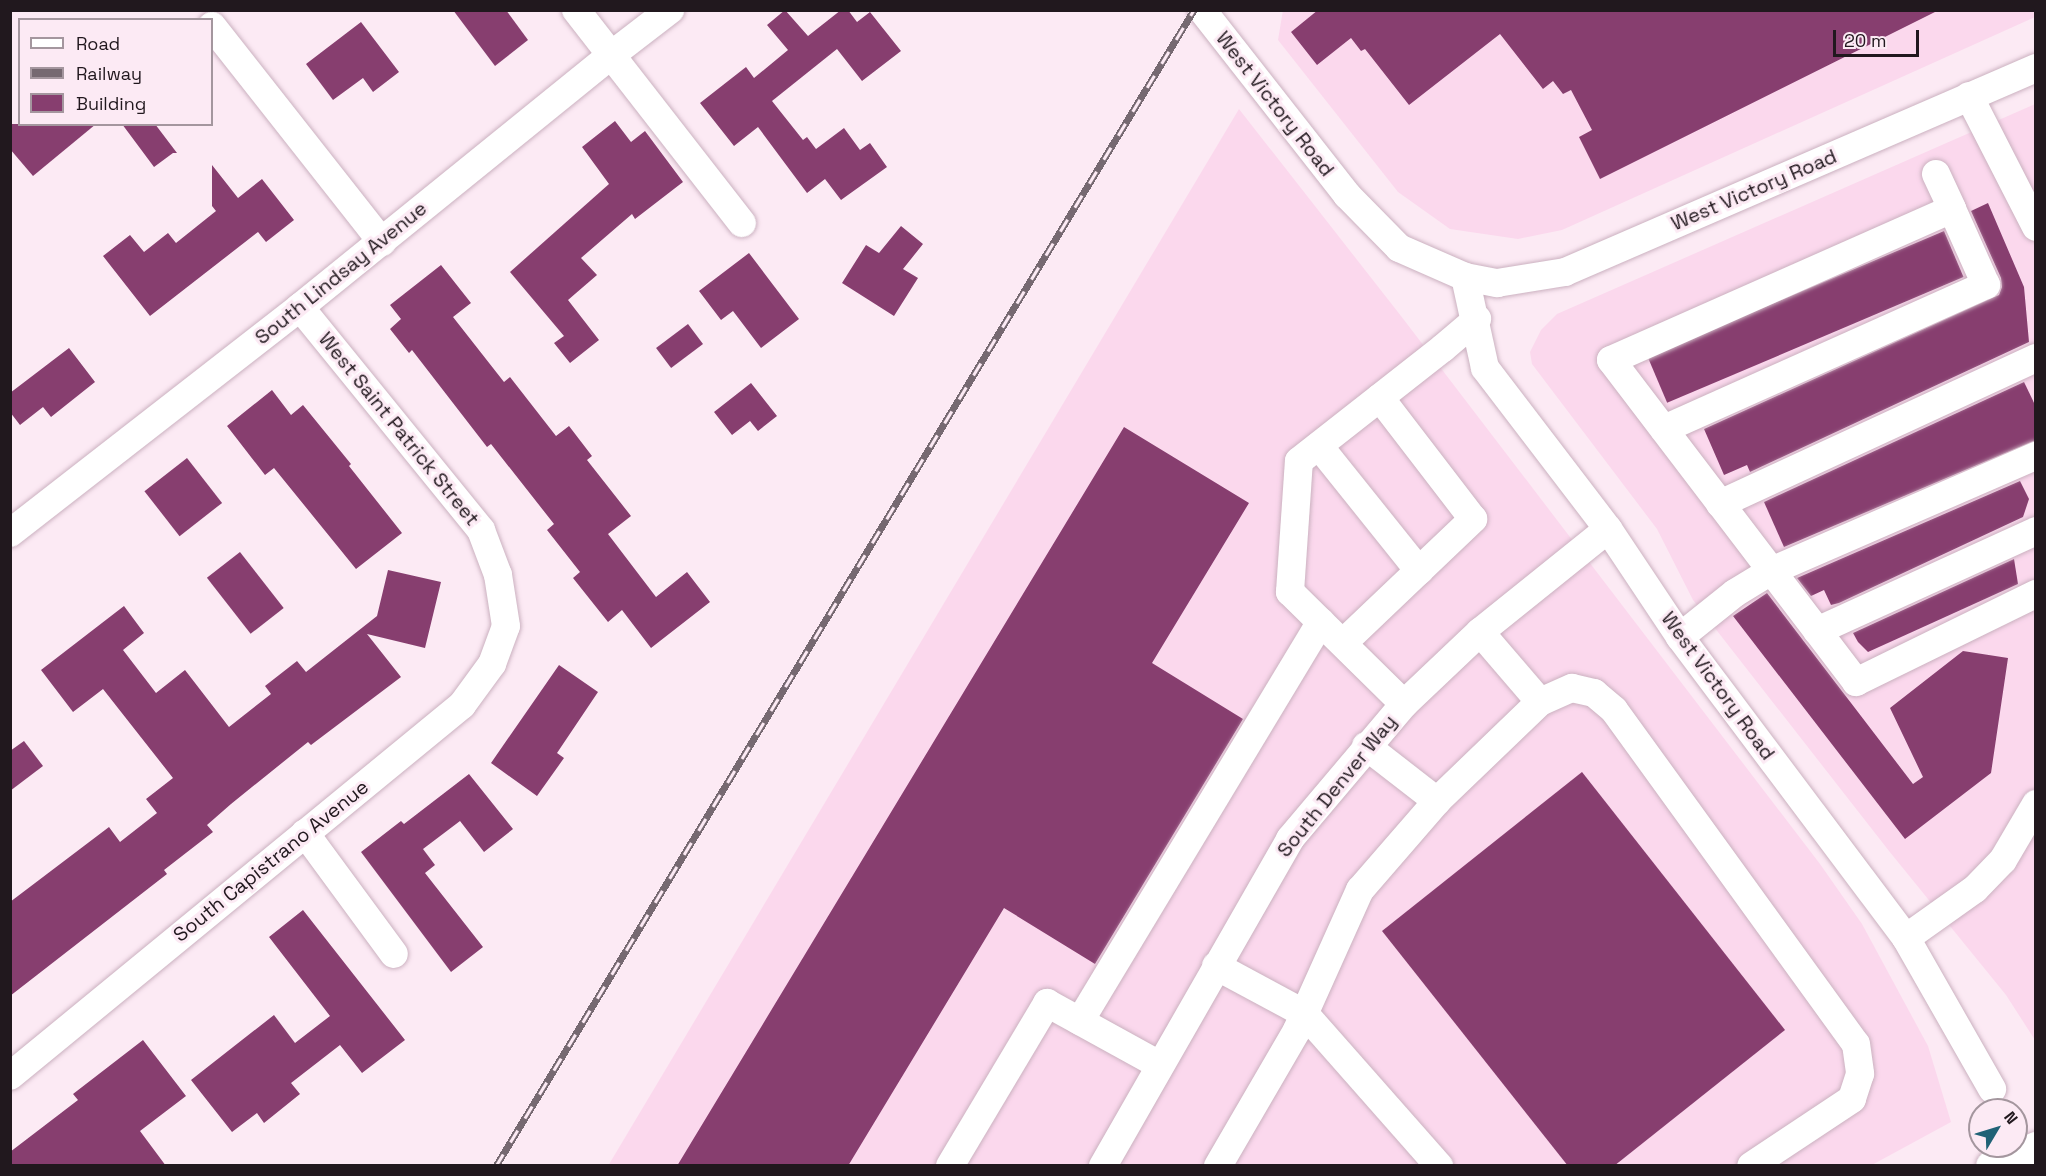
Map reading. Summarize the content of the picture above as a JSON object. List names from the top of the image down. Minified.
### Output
{"streets":{"street":["West Victory Road","South Lindsay Avenue","West Saint Patrick Street","South Denver Way","South Capistrano Avenue"]},"crossings":[["West Victory Road","South Denver Way"],["South Lindsay Avenue","West Saint Patrick Street"],["West Saint Patrick Street","South Capistrano Avenue"]],"legend":["Road","Railway","Building"],"scale_bar":"20 m","north":"top right"}
